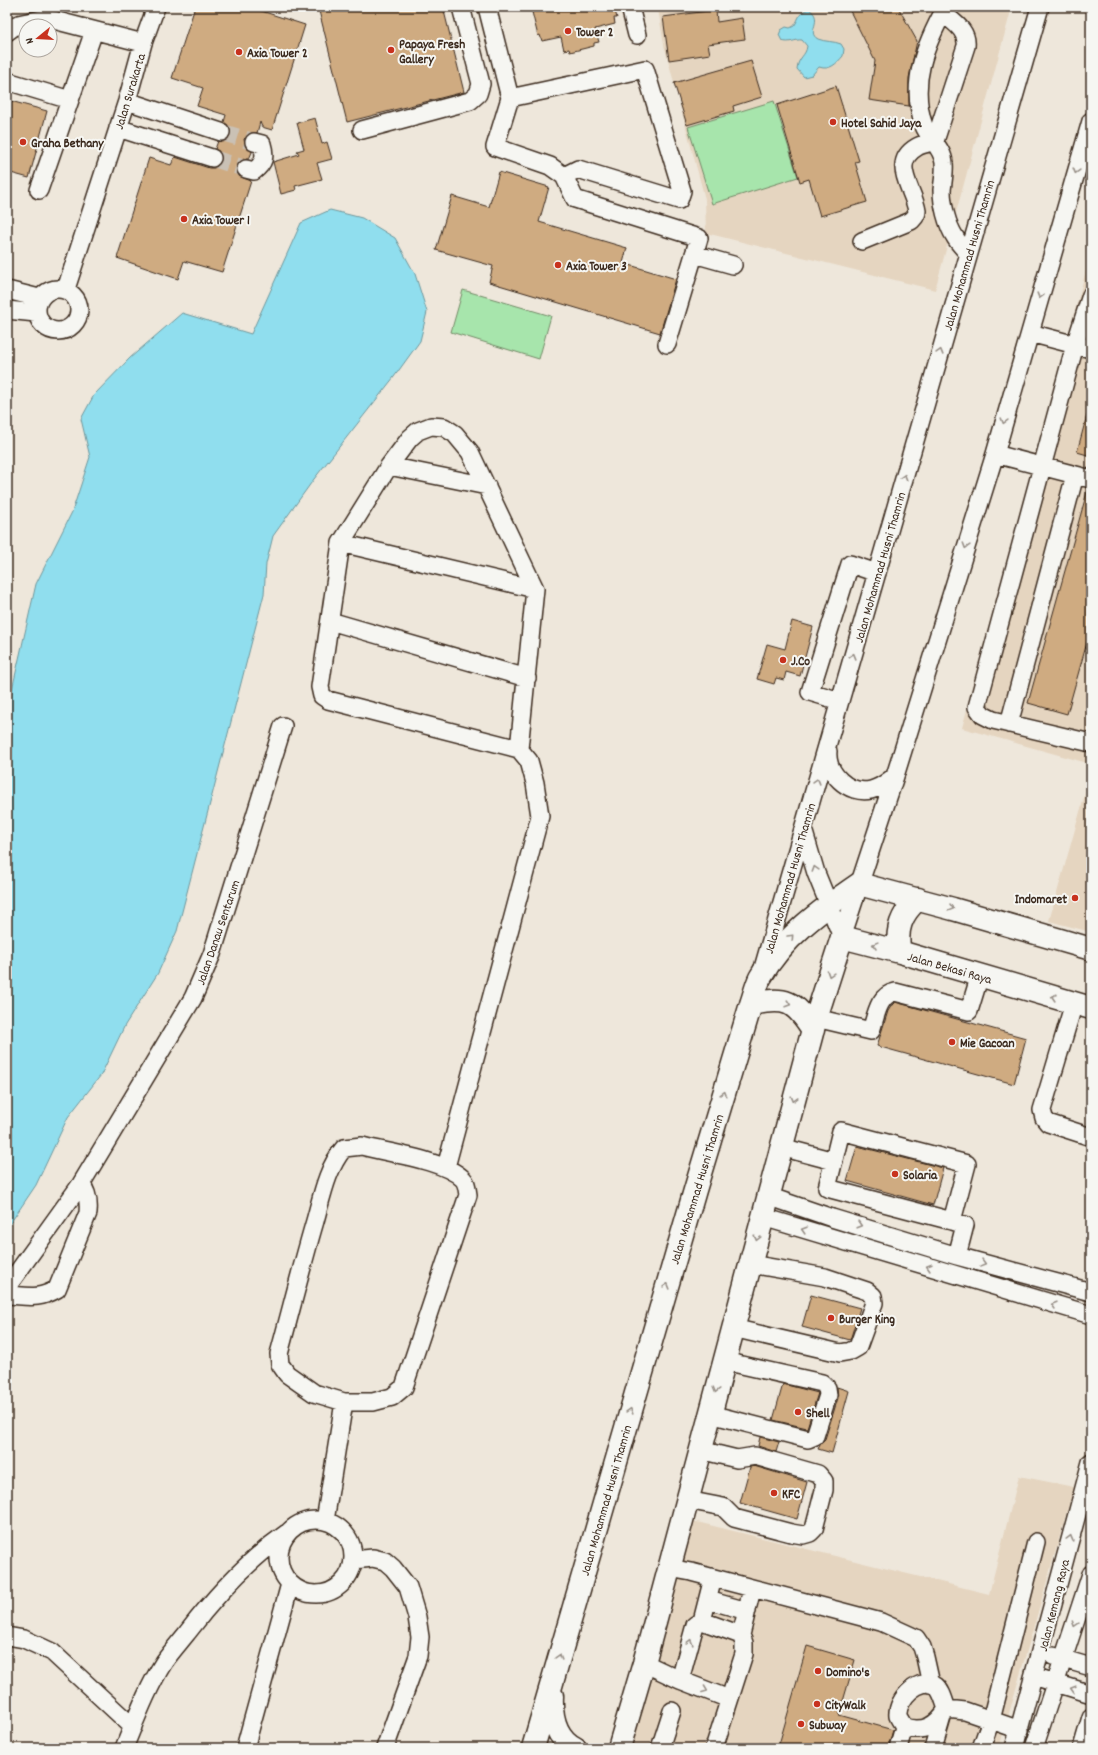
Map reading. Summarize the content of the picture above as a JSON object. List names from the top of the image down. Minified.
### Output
{"streets":{"main road":["Jalan Mohammad Husni Thamrin","Jalan Bekasi Raya"],"street":["Jalan Surakarta","Jalan Danau Sentarum","Jalan Kemang Raya"]},"places":["Tower 2","Papaya Fresh Gallery","Axia Tower 2","Hotel Sahid Jaya","Graha Bethany","Axia Tower 1","Axia Tower 3","J.Co","Indomaret","Mie Gacoan","Solaria","Burger King","Shell","KFC","Domino's","CityWalk","Subway"],"north":"left"}
